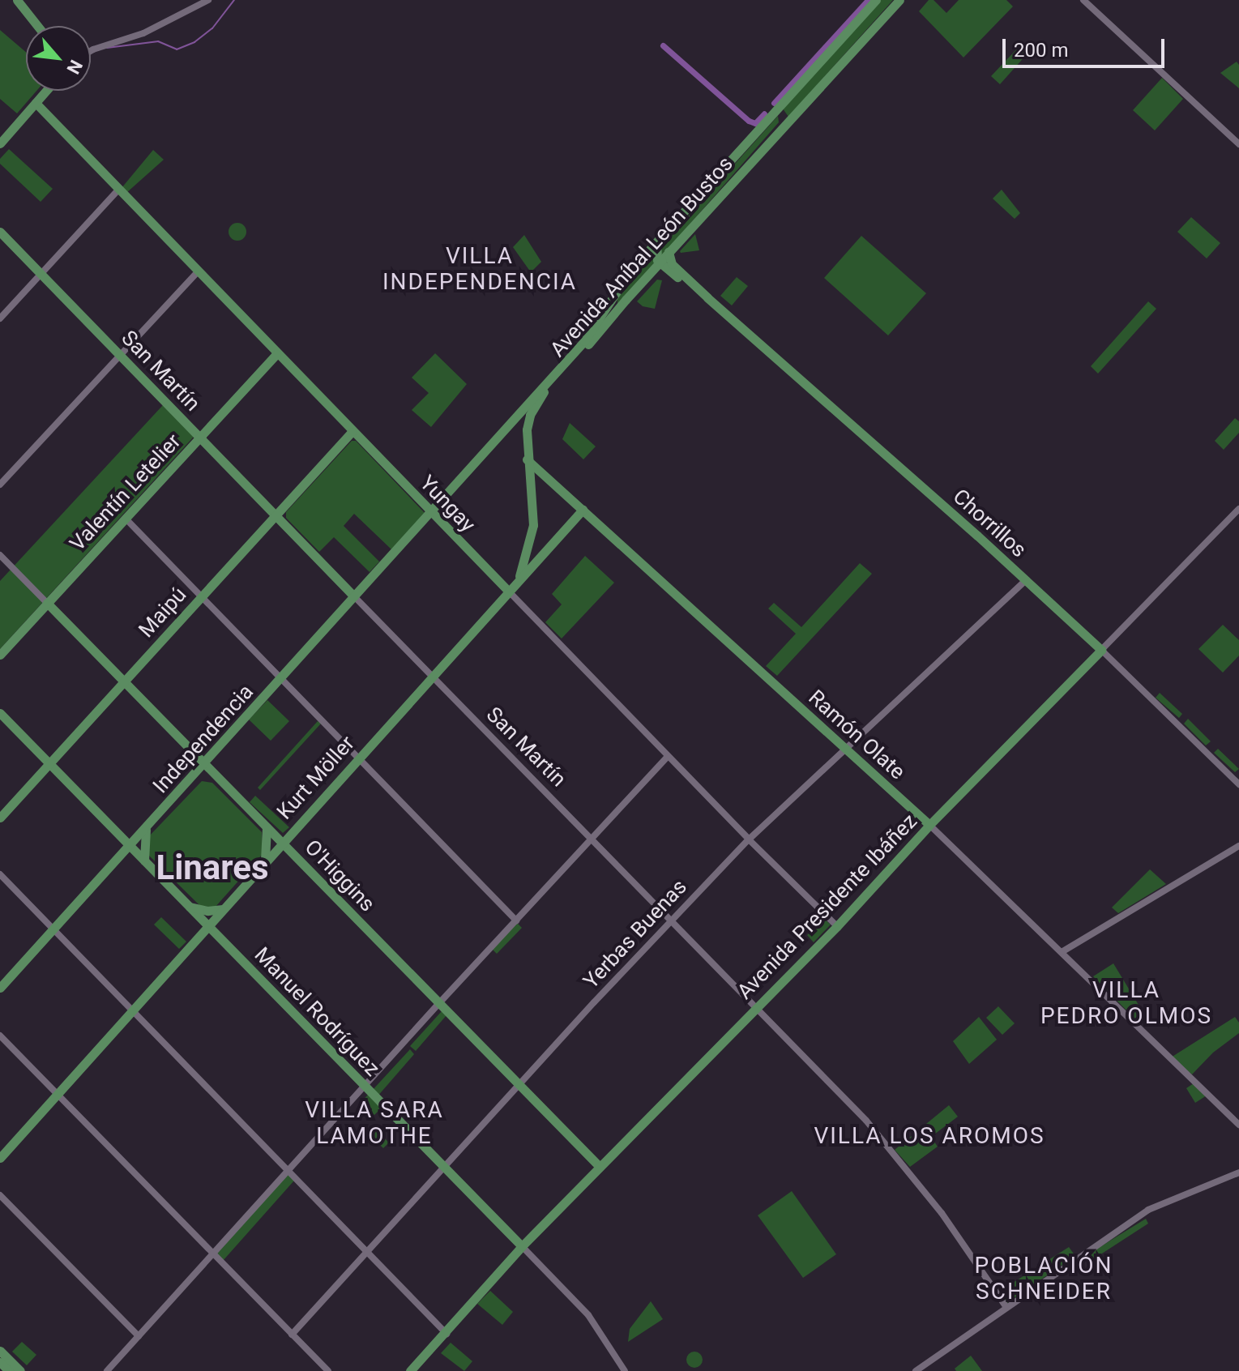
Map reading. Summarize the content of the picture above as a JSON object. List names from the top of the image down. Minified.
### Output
{"streets":{"main road":["Avenida Aníbal León Bustos","San Martín","Valentín Letelier","Yungay","Chorrillos","Maipú","Ramón Olate","Independencia","Kurt Möller","O'Higgins","Avenida Presidente Ibáñez","Manuel Rodríguez"],"street":["Yerbas Buenas"]},"crossings":[["Avenida Aníbal León Bustos","Yungay"],["Avenida Aníbal León Bustos","Chorrillos"],["Avenida Aníbal León Bustos","Ramón Olate"],["Avenida Aníbal León Bustos","Independencia"],["Avenida Aníbal León Bustos","Kurt Möller"],["San Martín","Valentín Letelier"],["San Martín","Maipú"],["San Martín","Independencia"],["San Martín","Kurt Möller"],["San Martín","Avenida Presidente Ibáñez"],["San Martín","Yerbas Buenas"],["Valentín Letelier","Yungay"],["Valentín Letelier","O'Higgins"],["Yungay","Maipú"],["Yungay","Independencia"],["Yungay","Kurt Möller"],["Yungay","Avenida Presidente Ibáñez"],["Yungay","Yerbas Buenas"],["Chorrillos","Avenida Presidente Ibáñez"],["Chorrillos","Yerbas Buenas"],["Maipú","O'Higgins"],["Maipú","Manuel Rodríguez"],["Ramón Olate","Kurt Möller"],["Ramón Olate","Avenida Presidente Ibáñez"],["Ramón Olate","Yerbas Buenas"],["Independencia","Kurt Möller"],["Independencia","O'Higgins"],["Independencia","Manuel Rodríguez"],["Kurt Möller","O'Higgins"],["Kurt Möller","Manuel Rodríguez"],["O'Higgins","Avenida Presidente Ibáñez"],["O'Higgins","Yerbas Buenas"],["O'Higgins","Manuel Rodríguez"],["Avenida Presidente Ibáñez","Manuel Rodríguez"],["Yerbas Buenas","Manuel Rodríguez"]],"districts":["VILLA INDEPENDENCIA","Linares","VILLA PEDRO OLMOS","VILLA SARA LAMOTHE","VILLA LOS AROMOS","POBLACIÓN SCHNEIDER"],"scale_bar":"200 m","north":"bottom right"}
